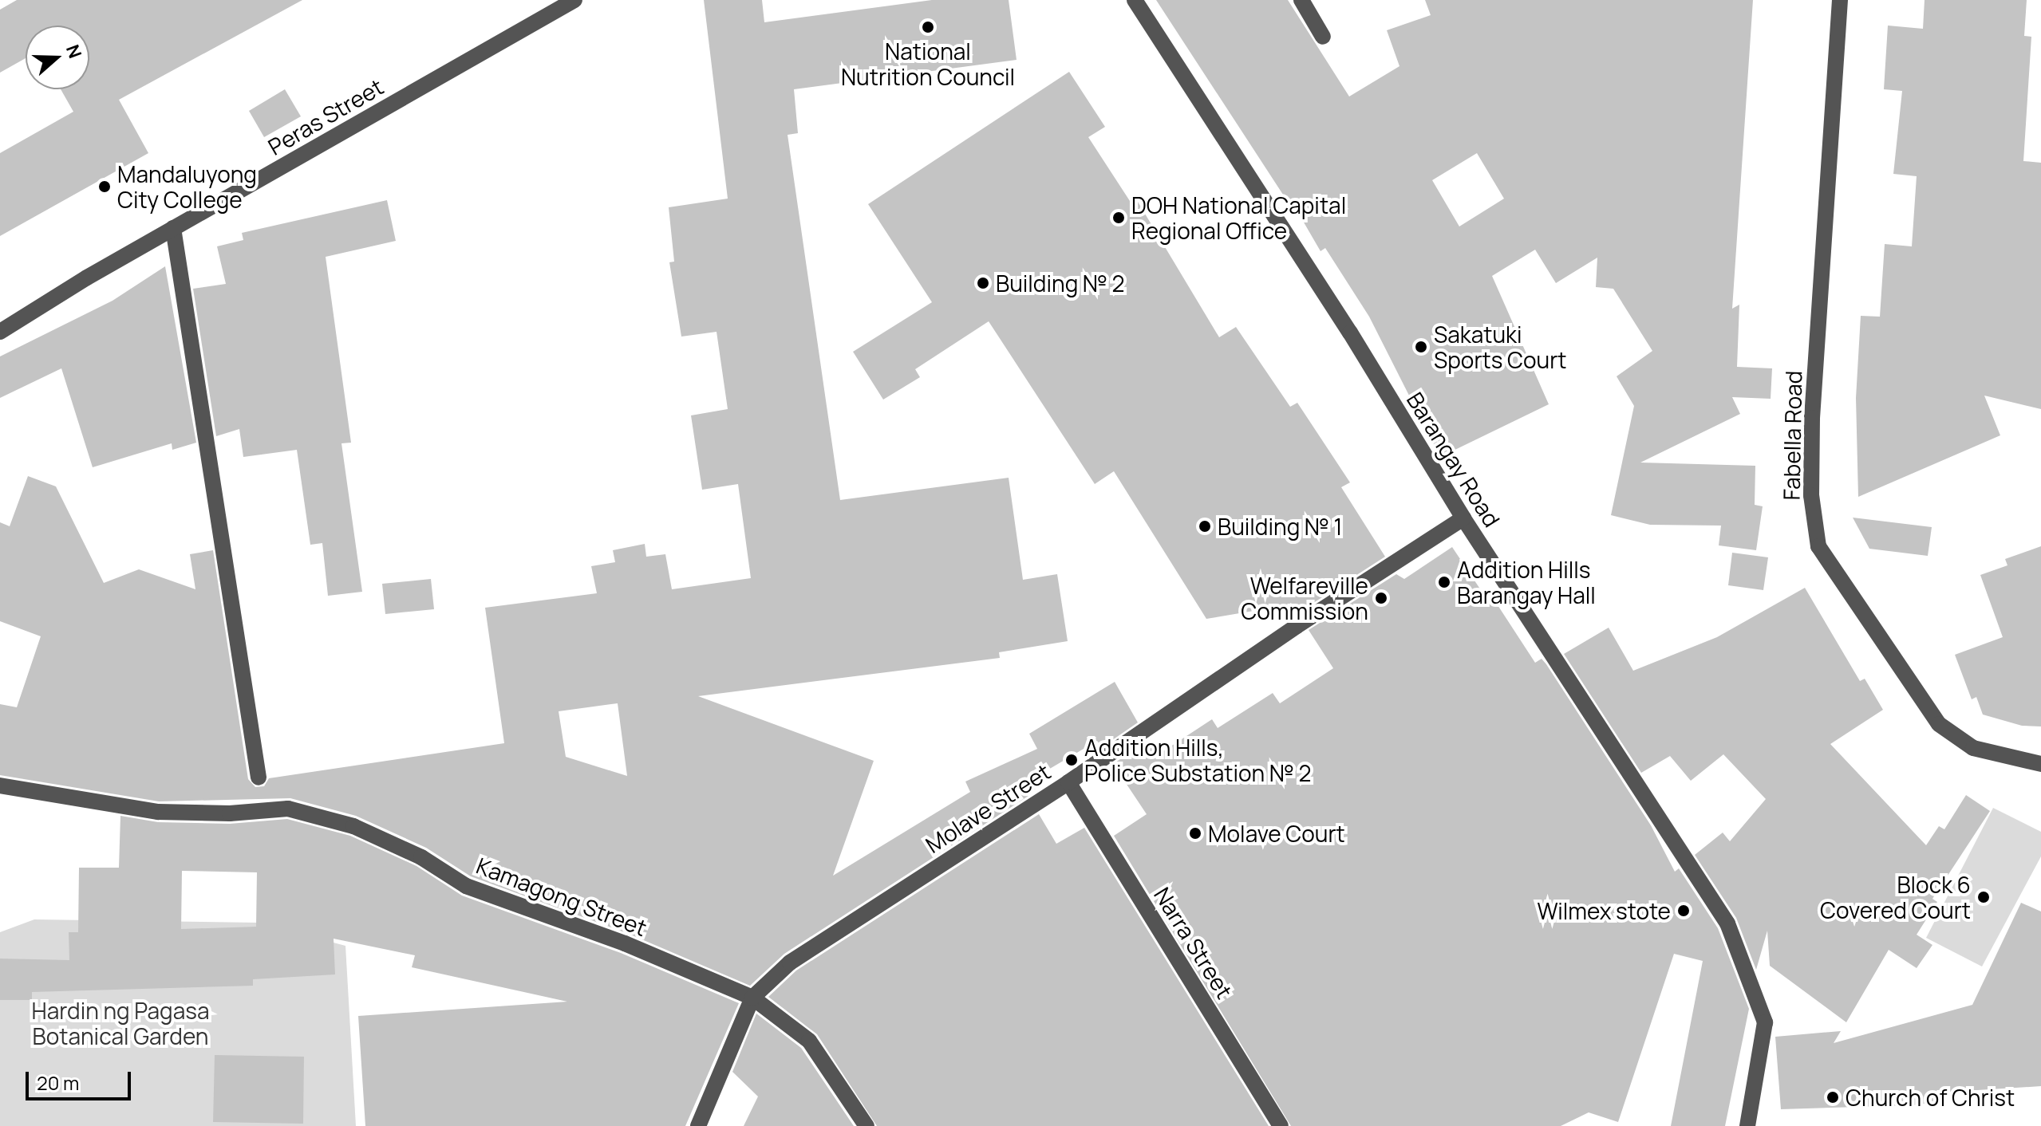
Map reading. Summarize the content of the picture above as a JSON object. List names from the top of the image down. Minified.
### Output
{"streets":{"street":["Peras Street","Fabella Road","Barangay Road","Molave Street","Kamagong Street","Narra Street"]},"crossings":[["Barangay Road","Molave Street"],["Molave Street","Kamagong Street"],["Molave Street","Narra Street"]],"parks":["Hardin ng Pagasa Botanical Garden"],"places":["National Nutrition Council","Mandaluyong City College","DOH National Capital Regional Office","Building № 2","Sakatuki Sports Court","Building № 1","Addition Hills Barangay Hall","Welfareville Commission","Addition Hills, Police Substation № 2","Molave Court","Block 6 Covered Court","Wilmex stote","Church of Christ"],"scale_bar":"20 m","north":"right"}
